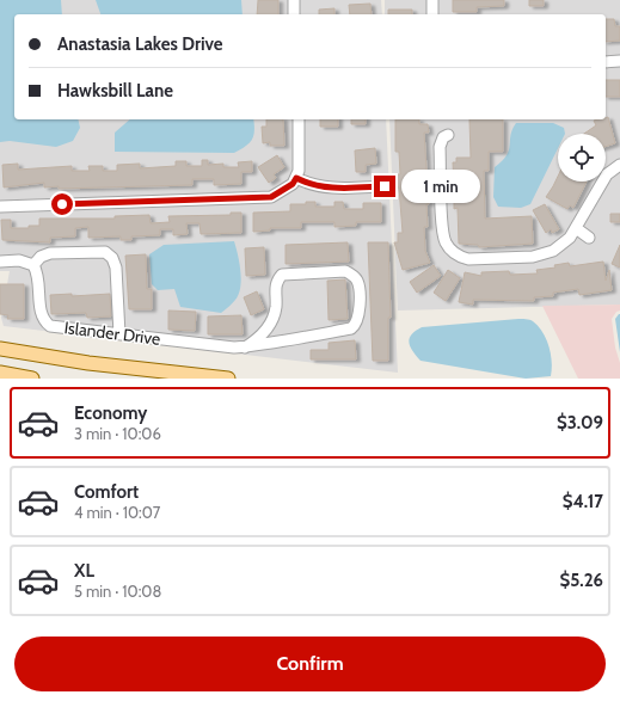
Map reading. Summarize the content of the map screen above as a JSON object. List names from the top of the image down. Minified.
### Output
{"streets":{"street":["Islander Drive"]},"page":{"banner":["Anastasia Lakes Drive","Hawksbill Lane"],"bubble":"1 min","list":[{"name":"Economy","note":"3 min · 10:06","value":"$3.09"},{"name":"Comfort","note":"4 min · 10:07","value":"$4.17"},{"name":"XL","note":"5 min · 10:08","value":"$5.26"}],"buttons":"Confirm"}}
